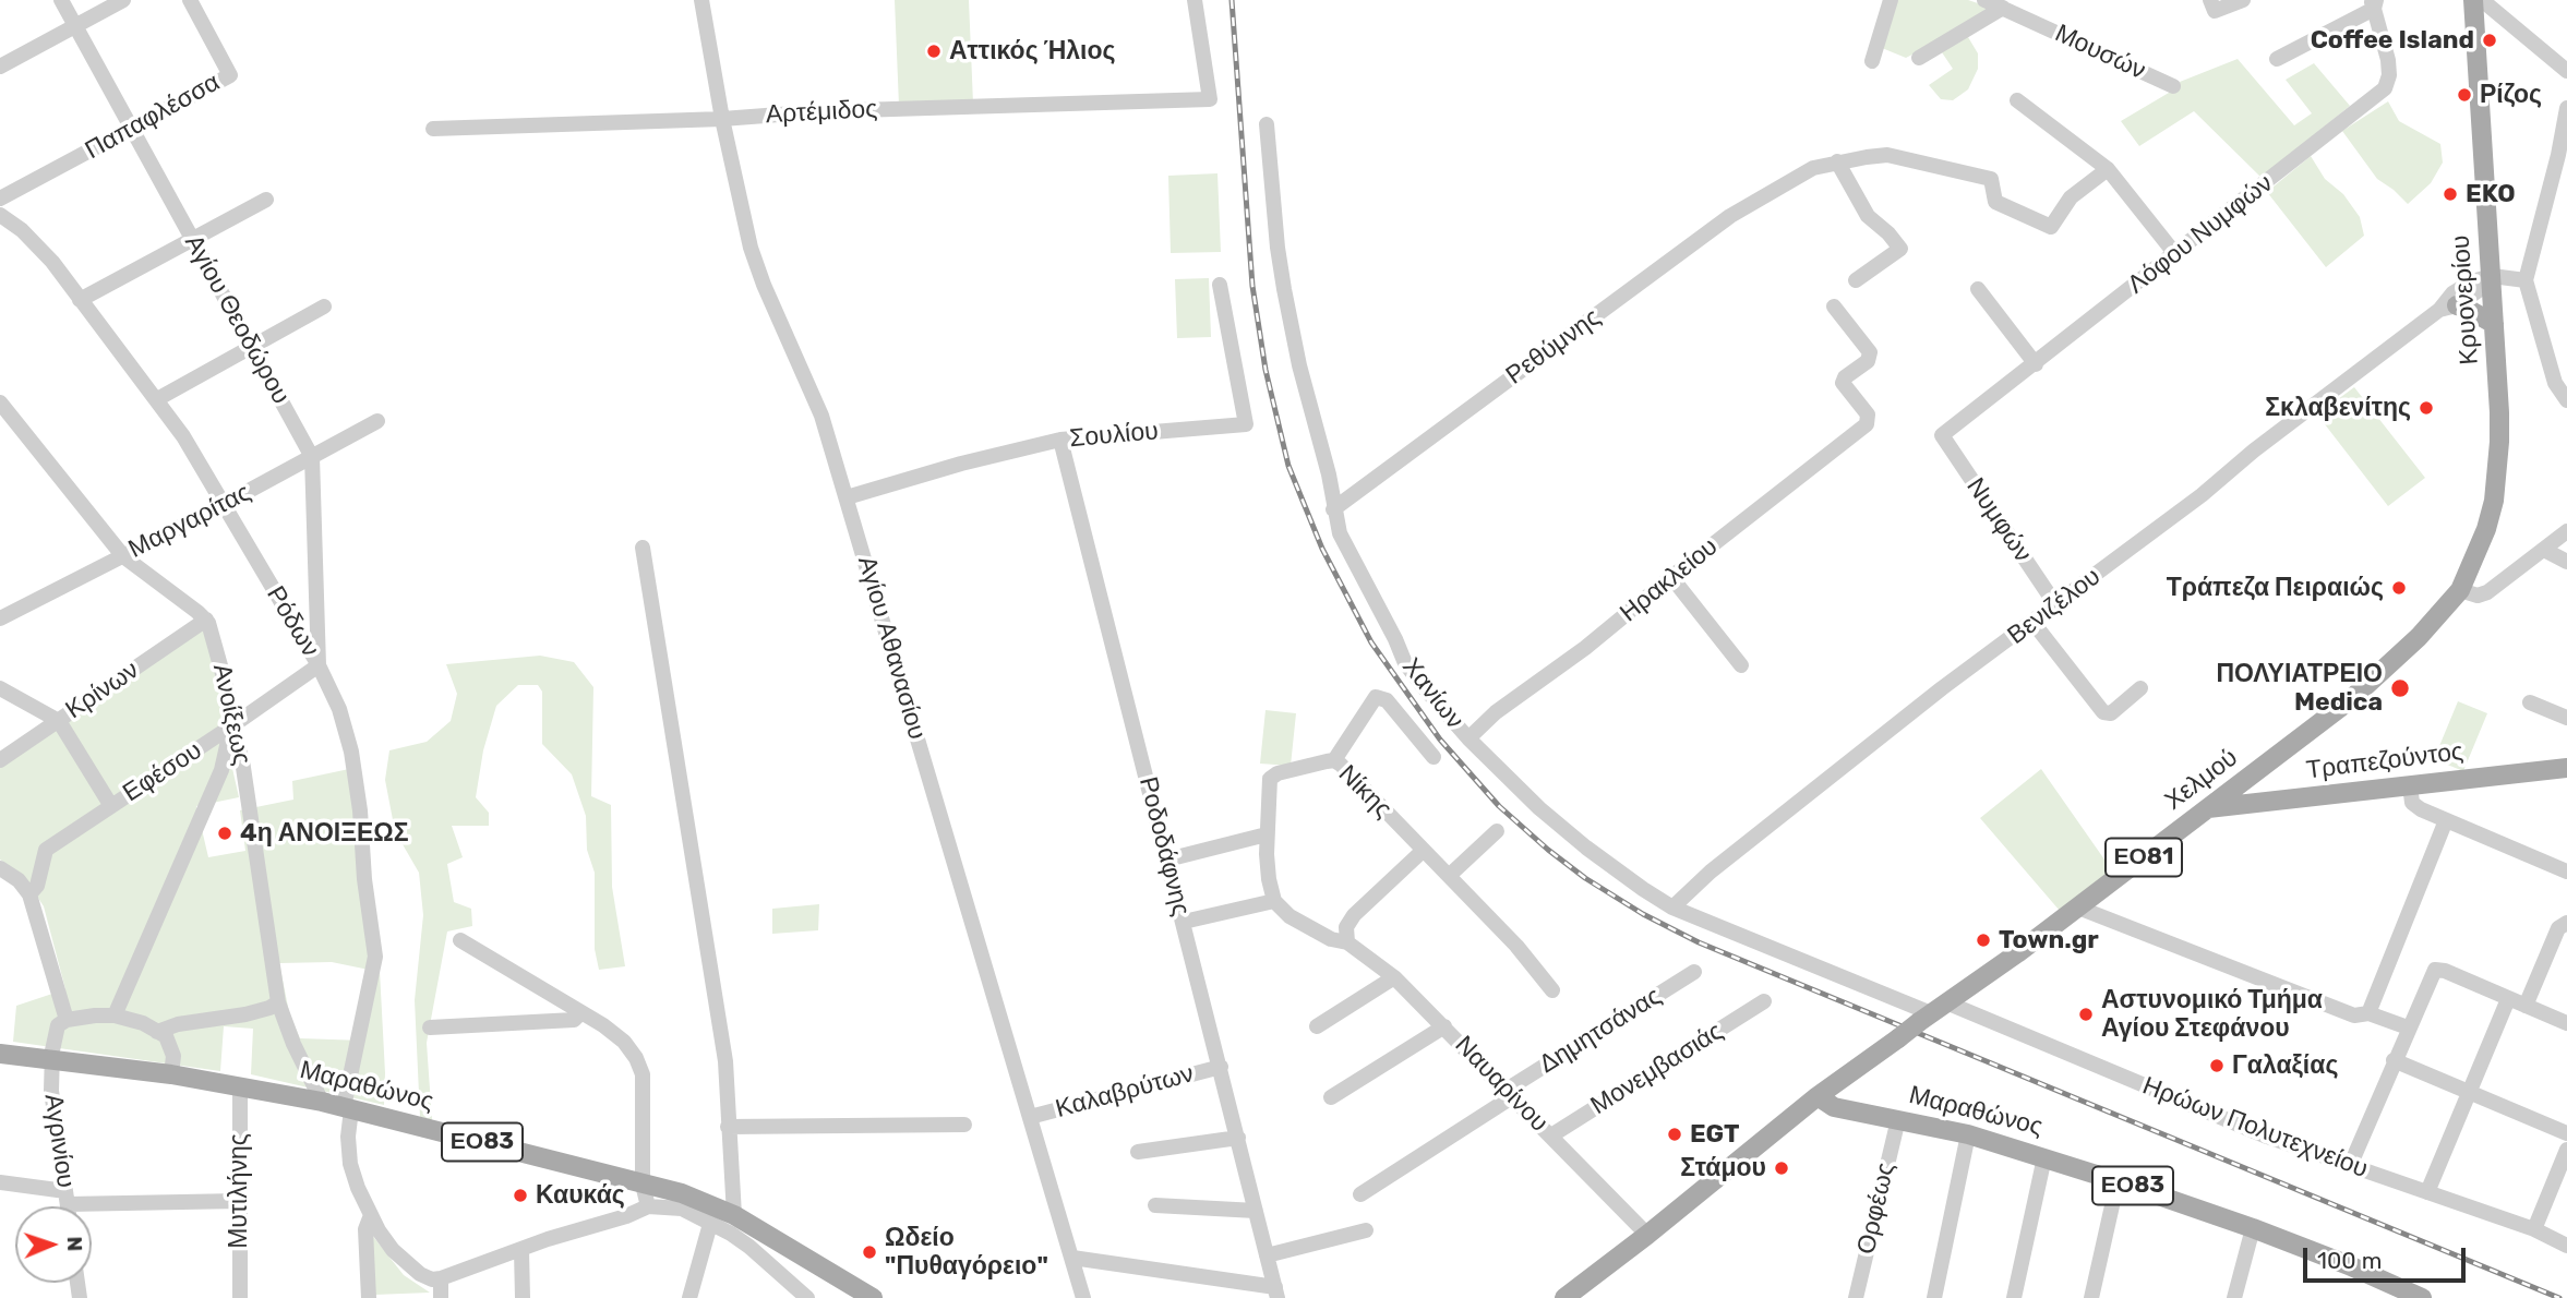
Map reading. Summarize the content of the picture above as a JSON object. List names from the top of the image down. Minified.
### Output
{"streets":{"main road":["Κρυονερίου","Τραπεζούντος","Χελμού","ΕΟ81","Μαραθώνος","ΕΟ83"],"street":["Μουσών","Αρτέμιδος","Παπαφλέσσα","Λόφου Νυμφών","Αγίου Θεοδώρου","Ρεθύμνης","Σουλίου","Νυμφών","Μαργαρίτας","Ηρακλείου","Βενιζέλου","Ρόδων","Αγίου Αθανασίου","Κρίνων","Χανίων","Ανοίξεως","Εφέσου","Νίκης","Ροδοδάφνης","Δημητσάνας","Μονεμβασιάς","Ναυαρίνου","Καλαβρύτων","Ηρώων Πολυτεχνείου","Αγρινίου","Μυτιλήνης","Ορφέως"]},"crossings":[["Αρτέμιδος","Αγίου Αθανασίου"],["Παπαφλέσσα","Αγίου Θεοδώρου"],["Λόφου Νυμφών","Νυμφών"],["Κρυονερίου","Βενιζέλου"],["Κρυονερίου","Χελμού"],["Αγίου Θεοδώρου","Μαργαρίτας"],["Αγίου Θεοδώρου","Ρόδων"],["Αγίου Θεοδώρου","Εφέσου"],["Ρεθύμνης","Χανίων"],["Σουλίου","Αγίου Αθανασίου"],["Σουλίου","Ροδοδάφνης"],["Νυμφών","Βενιζέλου"],["Μαργαρίτας","Ρόδων"],["Ηρακλείου","Χανίων"],["Βενιζέλου","Χανίων"],["Ρόδων","Εφέσου"],["Ρόδων","Μαραθώνος"],["Αγίου Αθανασίου","Καλαβρύτων"],["Κρίνων","Ανοίξεως"],["Χανίων","Χελμού"],["Χανίων","Ηρώων Πολυτεχνείου"],["Ανοίξεως","Εφέσου"],["Ανοίξεως","Μαραθώνος"],["Τραπεζούντος","Χελμού"],["Χελμού","Μαραθώνος"],["Χελμού","Ηρώων Πολυτεχνείου"],["Ροδοδάφνης","Καλαβρύτων"],["Δημητσάνας","Ναυαρίνου"],["Μονεμβασιάς","Ναυαρίνου"],["Μαραθώνος","Αγρινίου"],["Μαραθώνος","Μυτιλήνης"],["Μαραθώνος","Ορφέως"]],"places":["Coffee Island","Αττικός Ήλιος","Ρίζος","EKO","Σκλαβενίτης","Τράπεζα Πειραιώς","ΠΟΛΥΙΑΤΡΕΙΟ Medica","4η ΑΝΟΙΞΕΩΣ","Town.gr","Αστυνομικό Τμήμα Αγίου Στεφάνου","Γαλαξίας","EGT","Στάμου","Καυκάς","Ωδείο \"Πυθαγόρειο\""],"scale_bar":"100 m","north":"right"}
